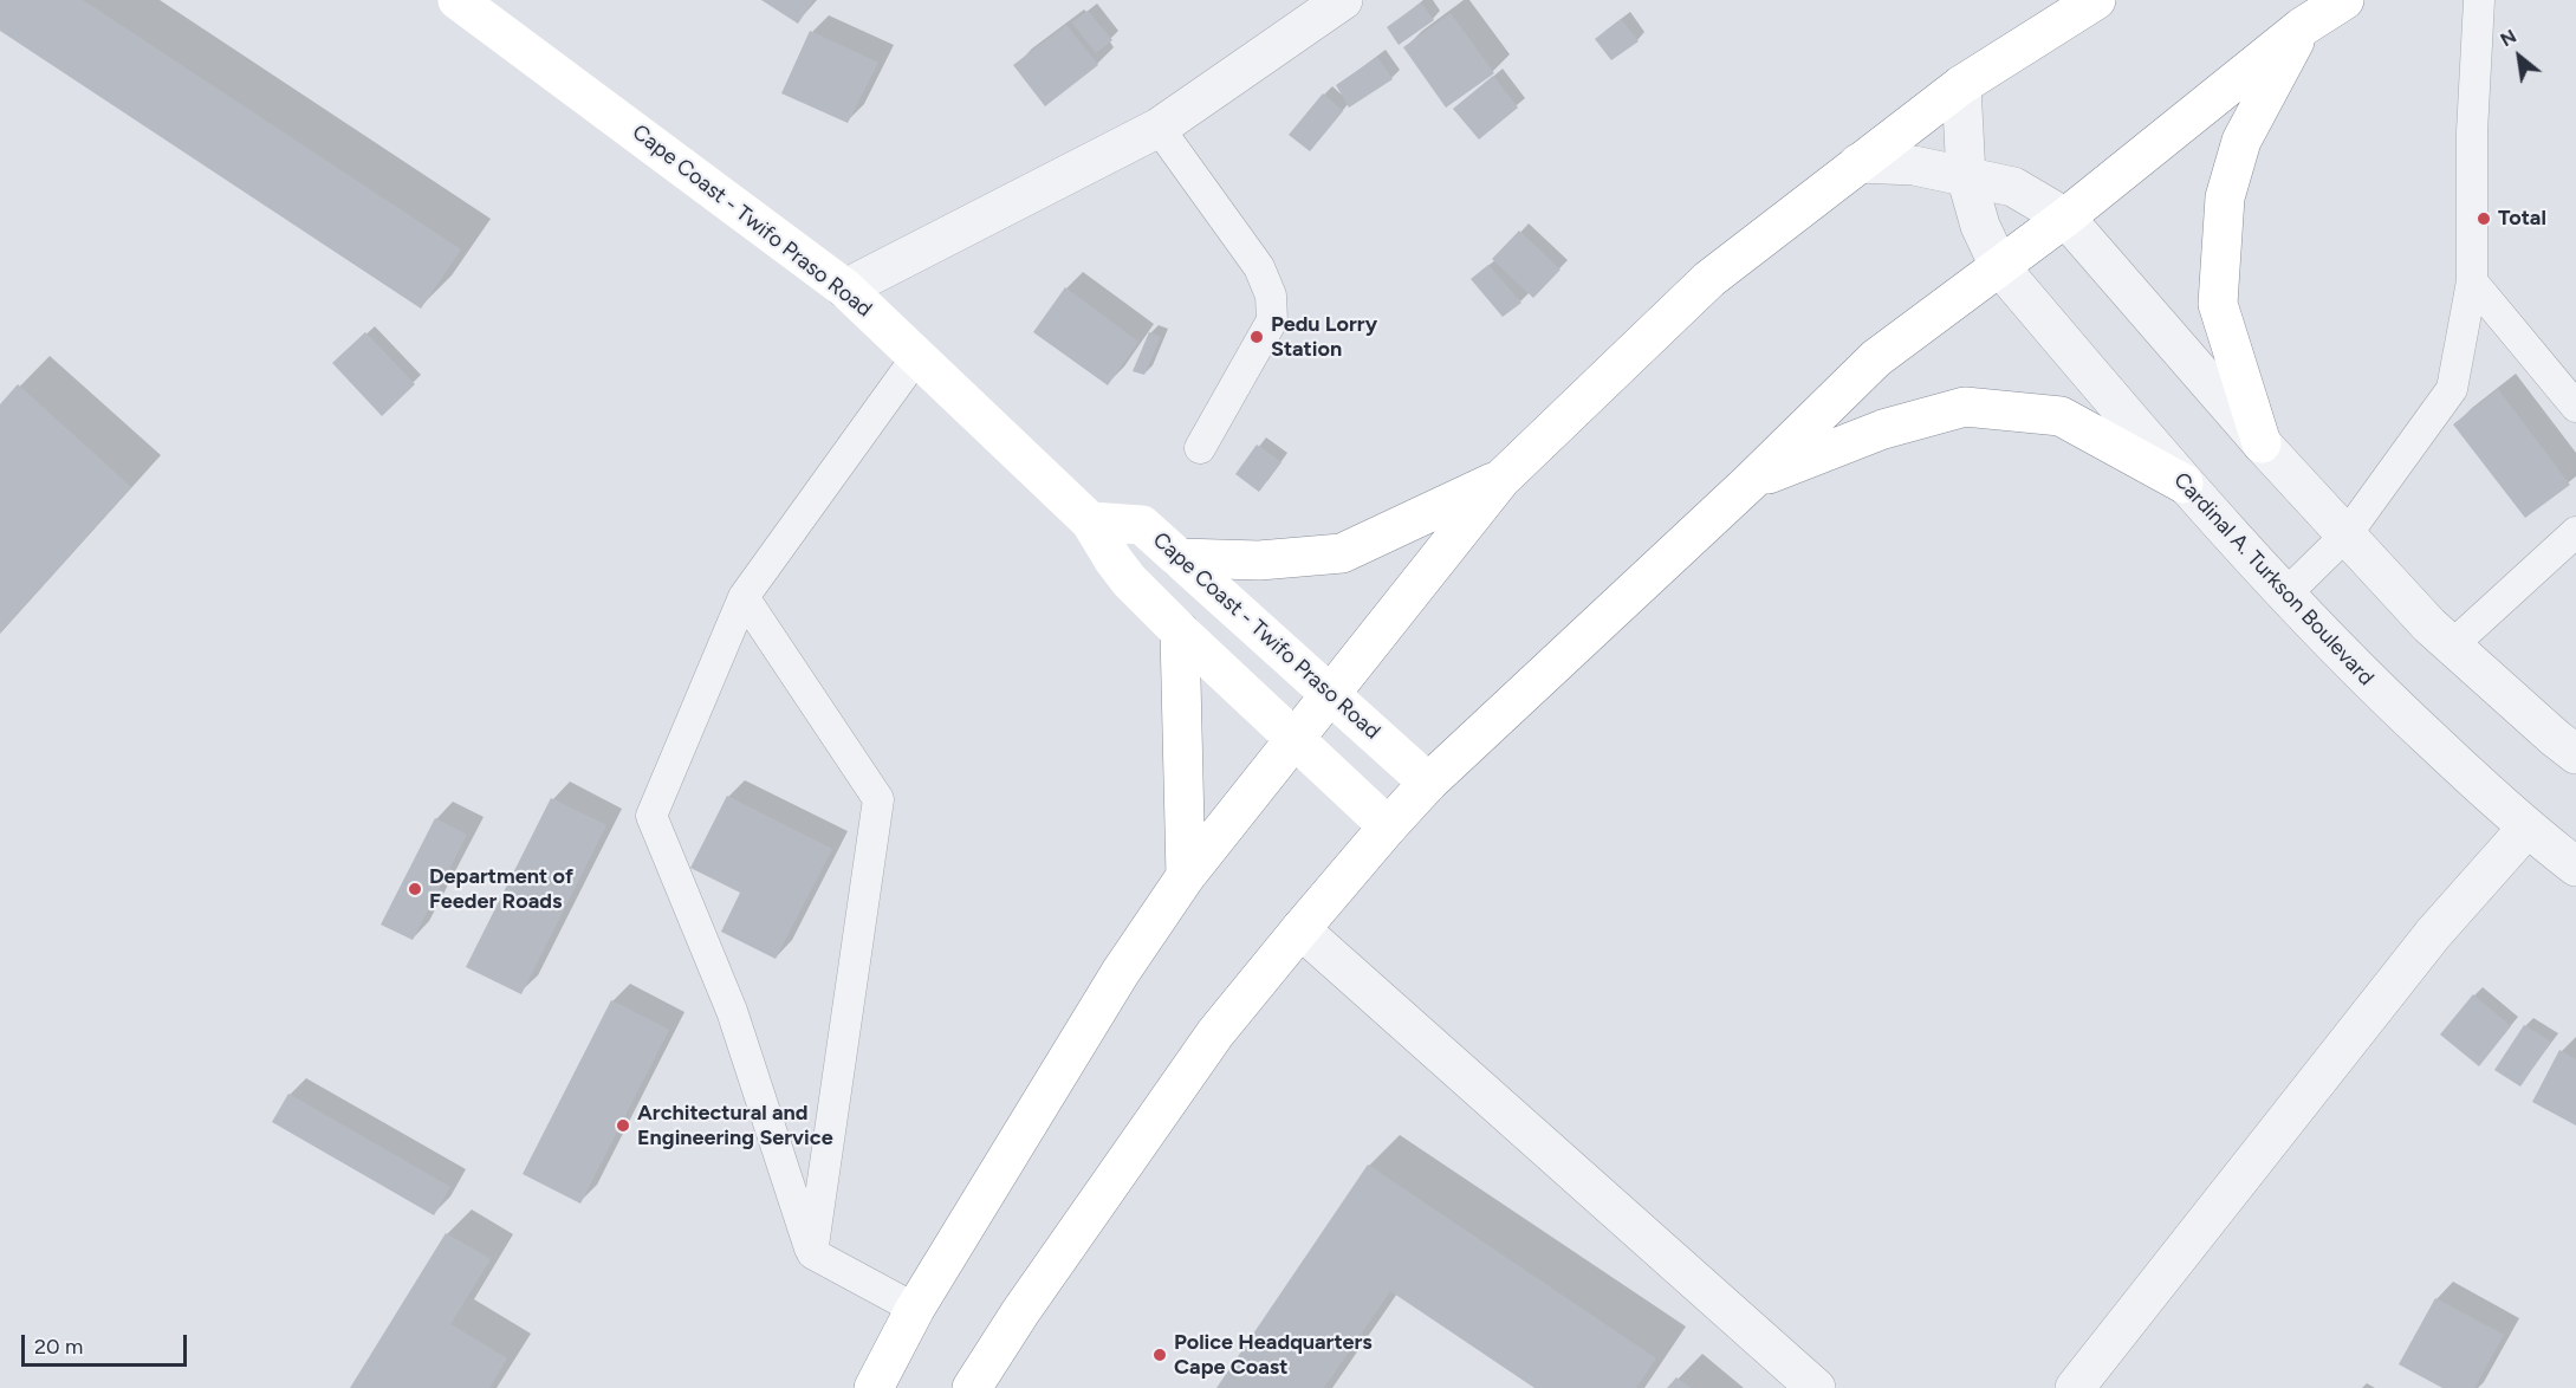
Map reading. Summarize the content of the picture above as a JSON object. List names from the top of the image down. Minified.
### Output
{"streets":{"main road":["Cape Coast - Twifo Praso Road"],"street":["Cardinal A. Turkson Boulevard"]},"places":["Total","Pedu Lorry Station","Department of Feeder Roads","Architectural and Engineering Service","Police Headquarters Cape Coast"],"scale_bar":"20 m","north":"top left"}
